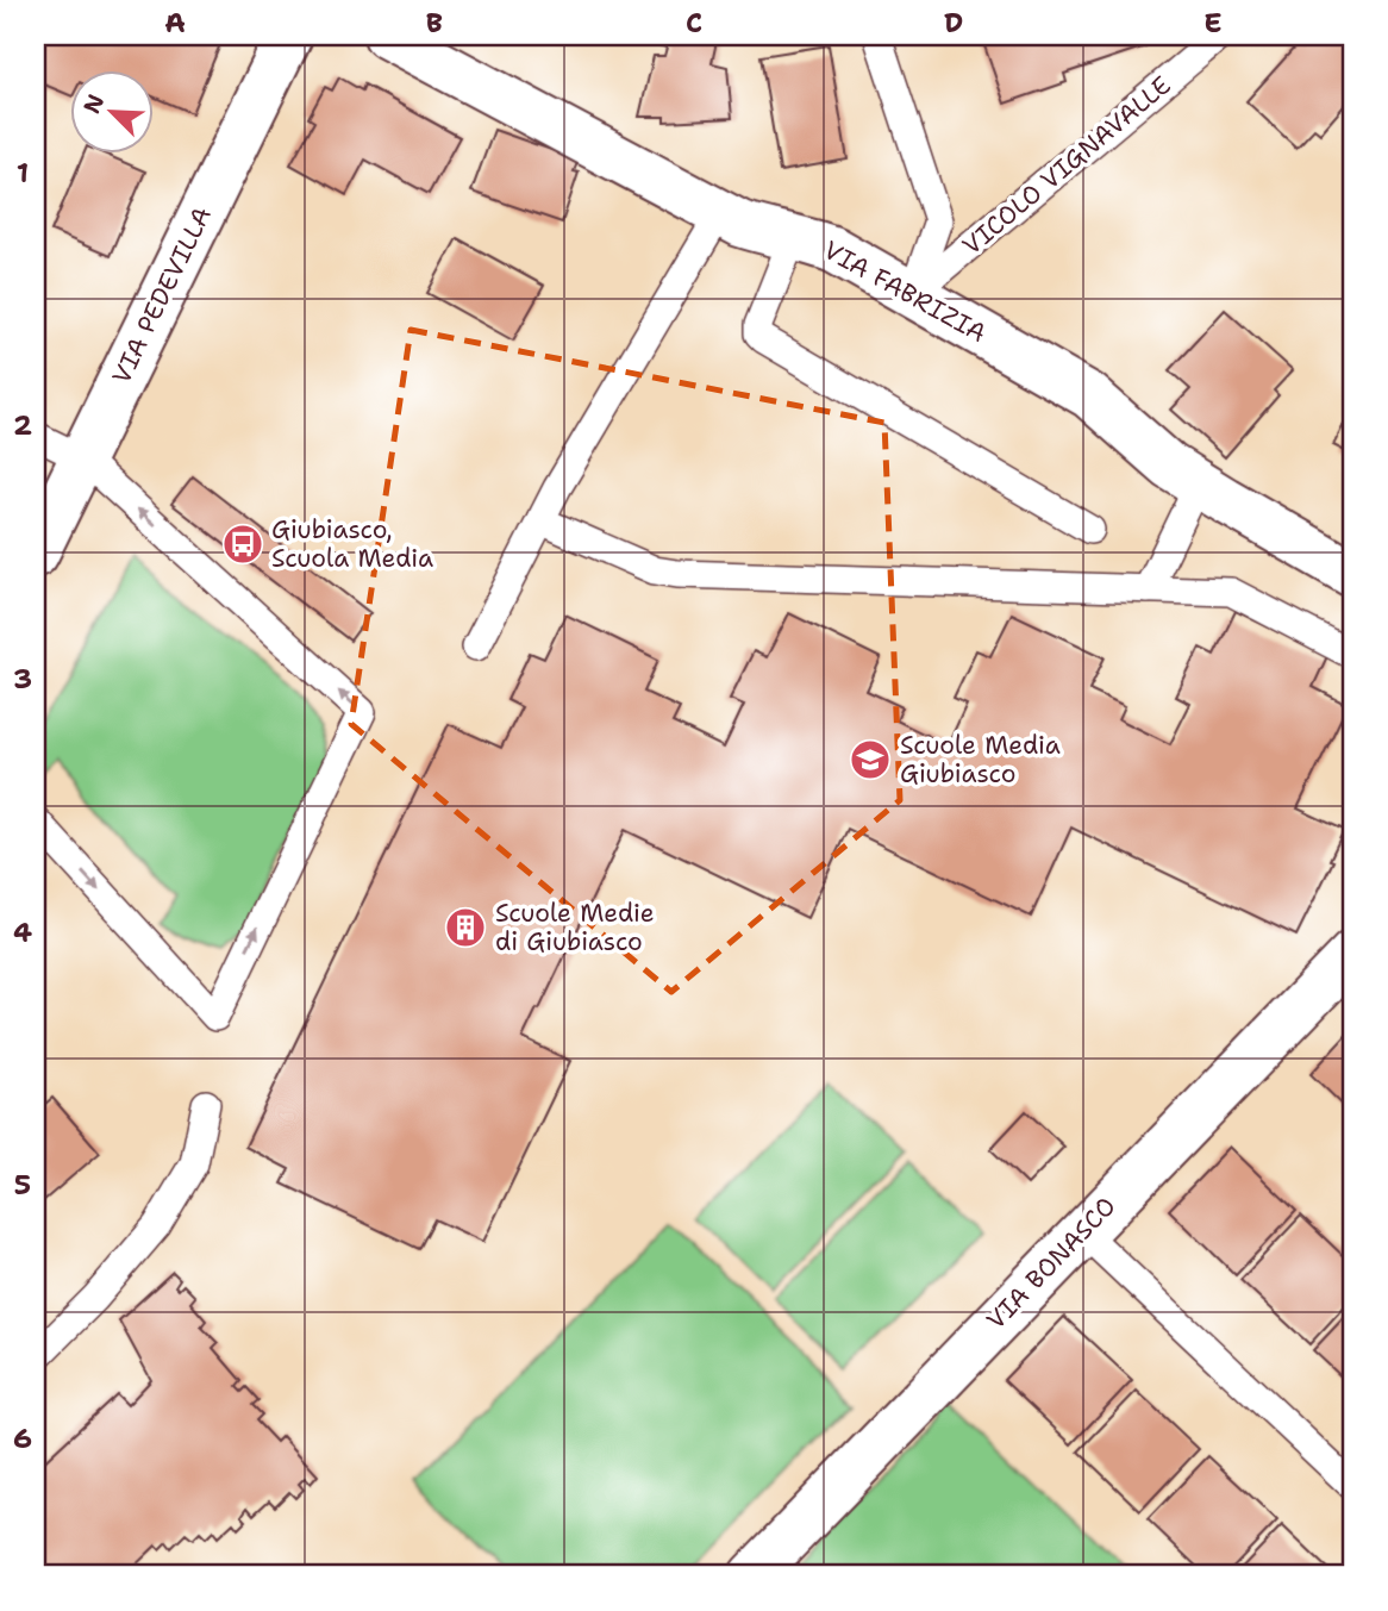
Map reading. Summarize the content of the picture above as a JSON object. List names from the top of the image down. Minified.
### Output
{"streets":{"street":["VIA FABRIZIA","VIA PEDEVILLA","VIA BONASCO"],"lane":["VICOLO VIGNAVALLE"]},"crossings":[["VICOLO VIGNAVALLE","VIA FABRIZIA"]],"places":{"bus stop":["Giubiasco, Scuola Media"],"school or university":["Scuole Media Giubiasco"],"building":["Scuole Medie di Giubiasco"]},"north":"top left","grid":{"columns":["A","B","C","D","E"],"rows":["1","2","3","4","5","6"]}}
